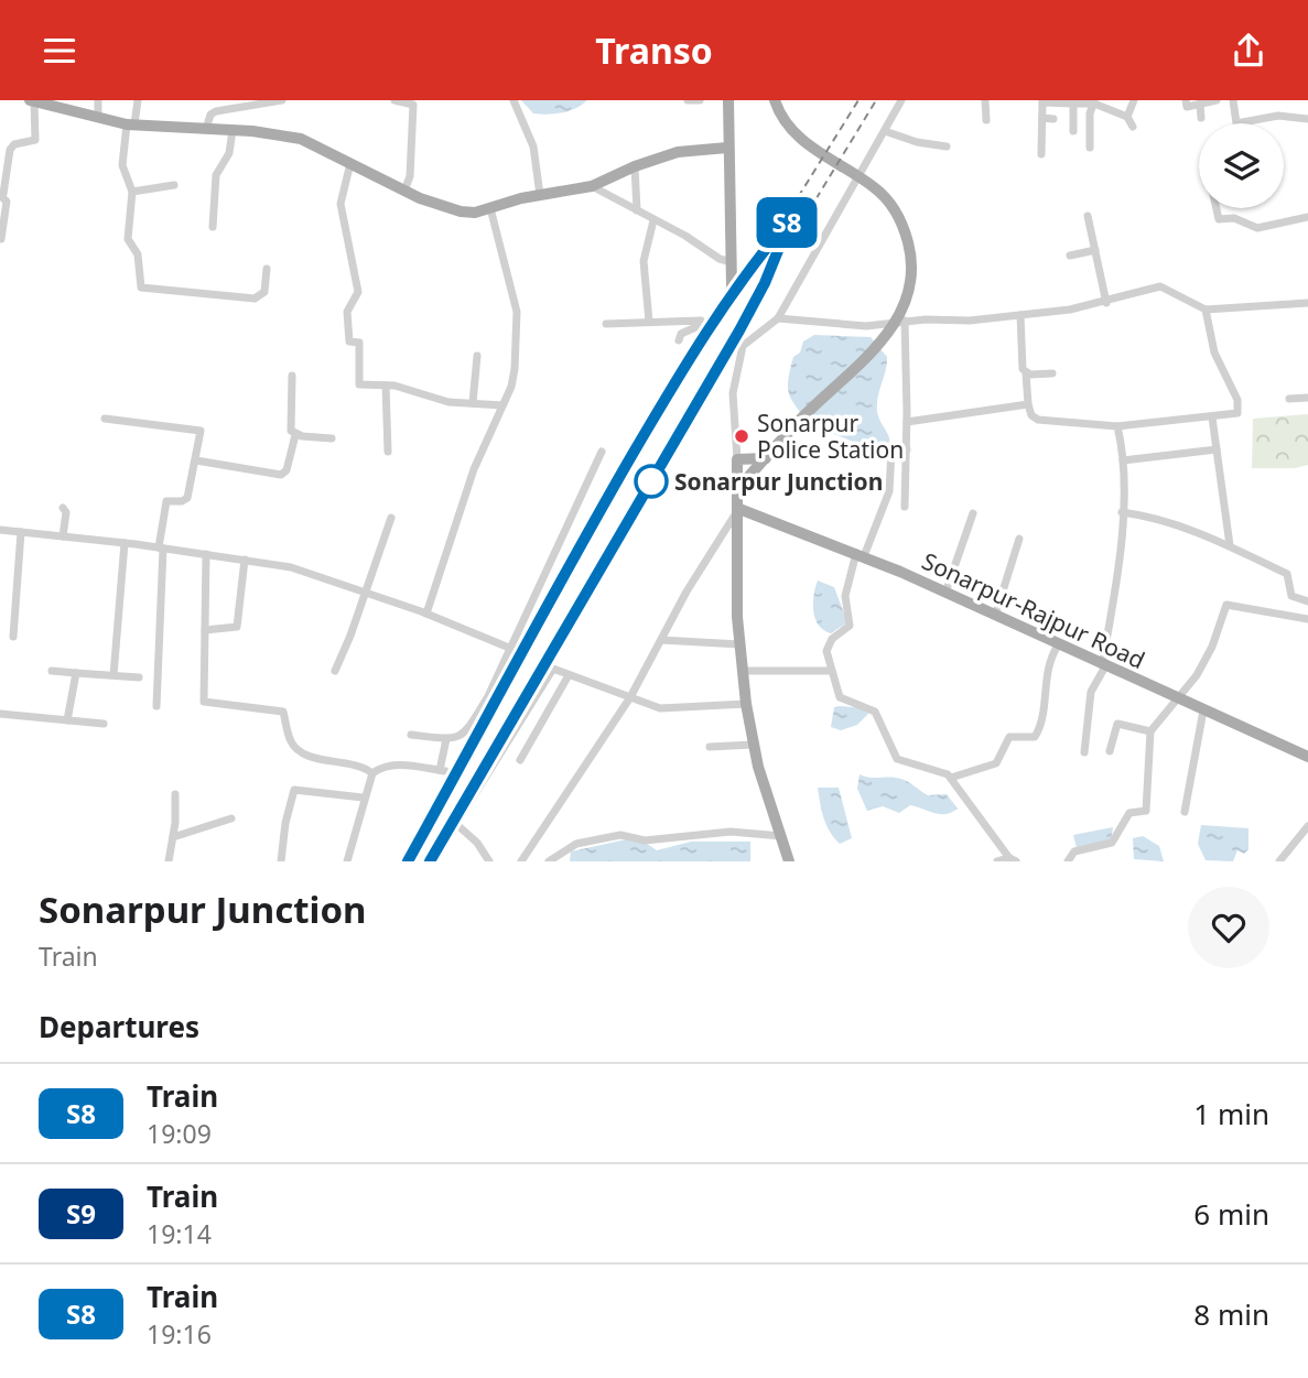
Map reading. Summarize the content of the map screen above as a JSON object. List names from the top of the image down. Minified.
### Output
{"streets":{"main road":["Sonarpur-Rajpur Road"]},"places":["Sonarpur Police Station","Sonarpur Junction"],"page":{"header":"Transo","on_map":"S8","heading":[["Sonarpur Junction","Train"],"Departures"],"list":[{"mark":"S8","name":"Train","note":"19:09","value":"1 min"},{"mark":"S9","name":"Train","note":"19:14","value":"6 min"},{"mark":"S8","name":"Train","note":"19:16","value":"8 min"}]}}
